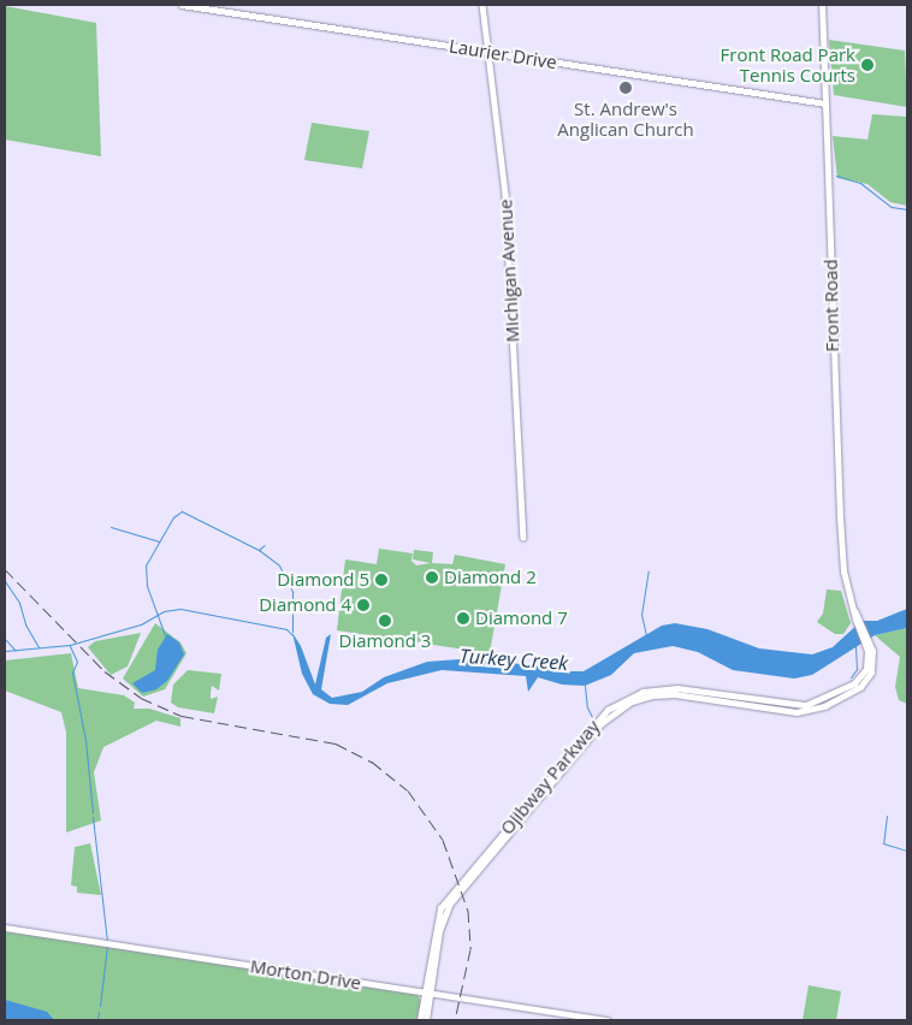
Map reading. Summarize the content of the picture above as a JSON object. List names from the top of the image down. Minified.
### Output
{"streets":{"street":["Laurier Drive","Michigan Avenue","Front Road","Ojibway Parkway","Morton Drive"]},"crossings":[["Laurier Drive","Michigan Avenue"],["Laurier Drive","Front Road"],["Front Road","Ojibway Parkway"],["Ojibway Parkway","Morton Drive"]],"water":["Turkey Creek"],"places":["Front Road Park Tennis Courts","St. Andrew's Anglican Church","Diamond 2","Diamond 5","Diamond 4","Diamond 7","Diamond 3"]}
